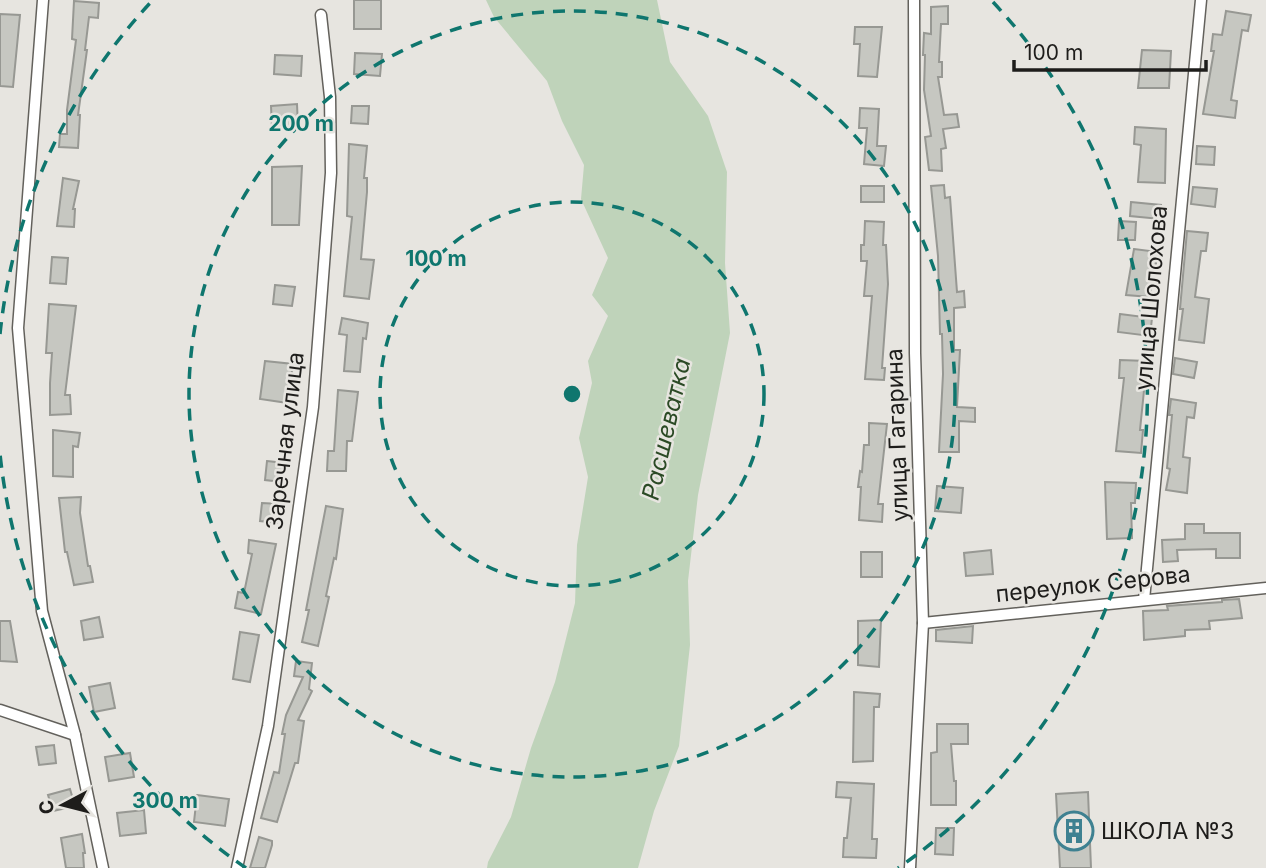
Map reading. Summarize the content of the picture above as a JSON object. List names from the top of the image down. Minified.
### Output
{"streets":{"street":["улица Шолохова","улица Гагарина","Заречная улица","переулок Серова"]},"crossings":[["улица Шолохова","переулок Серова"],["улица Гагарина","переулок Серова"]],"water":["Расшеватка"],"places":{"building":["ШКОЛА №3"]},"scale_bar":"100 m","north":"left","rings":["200 m","100 m","300 m"]}
